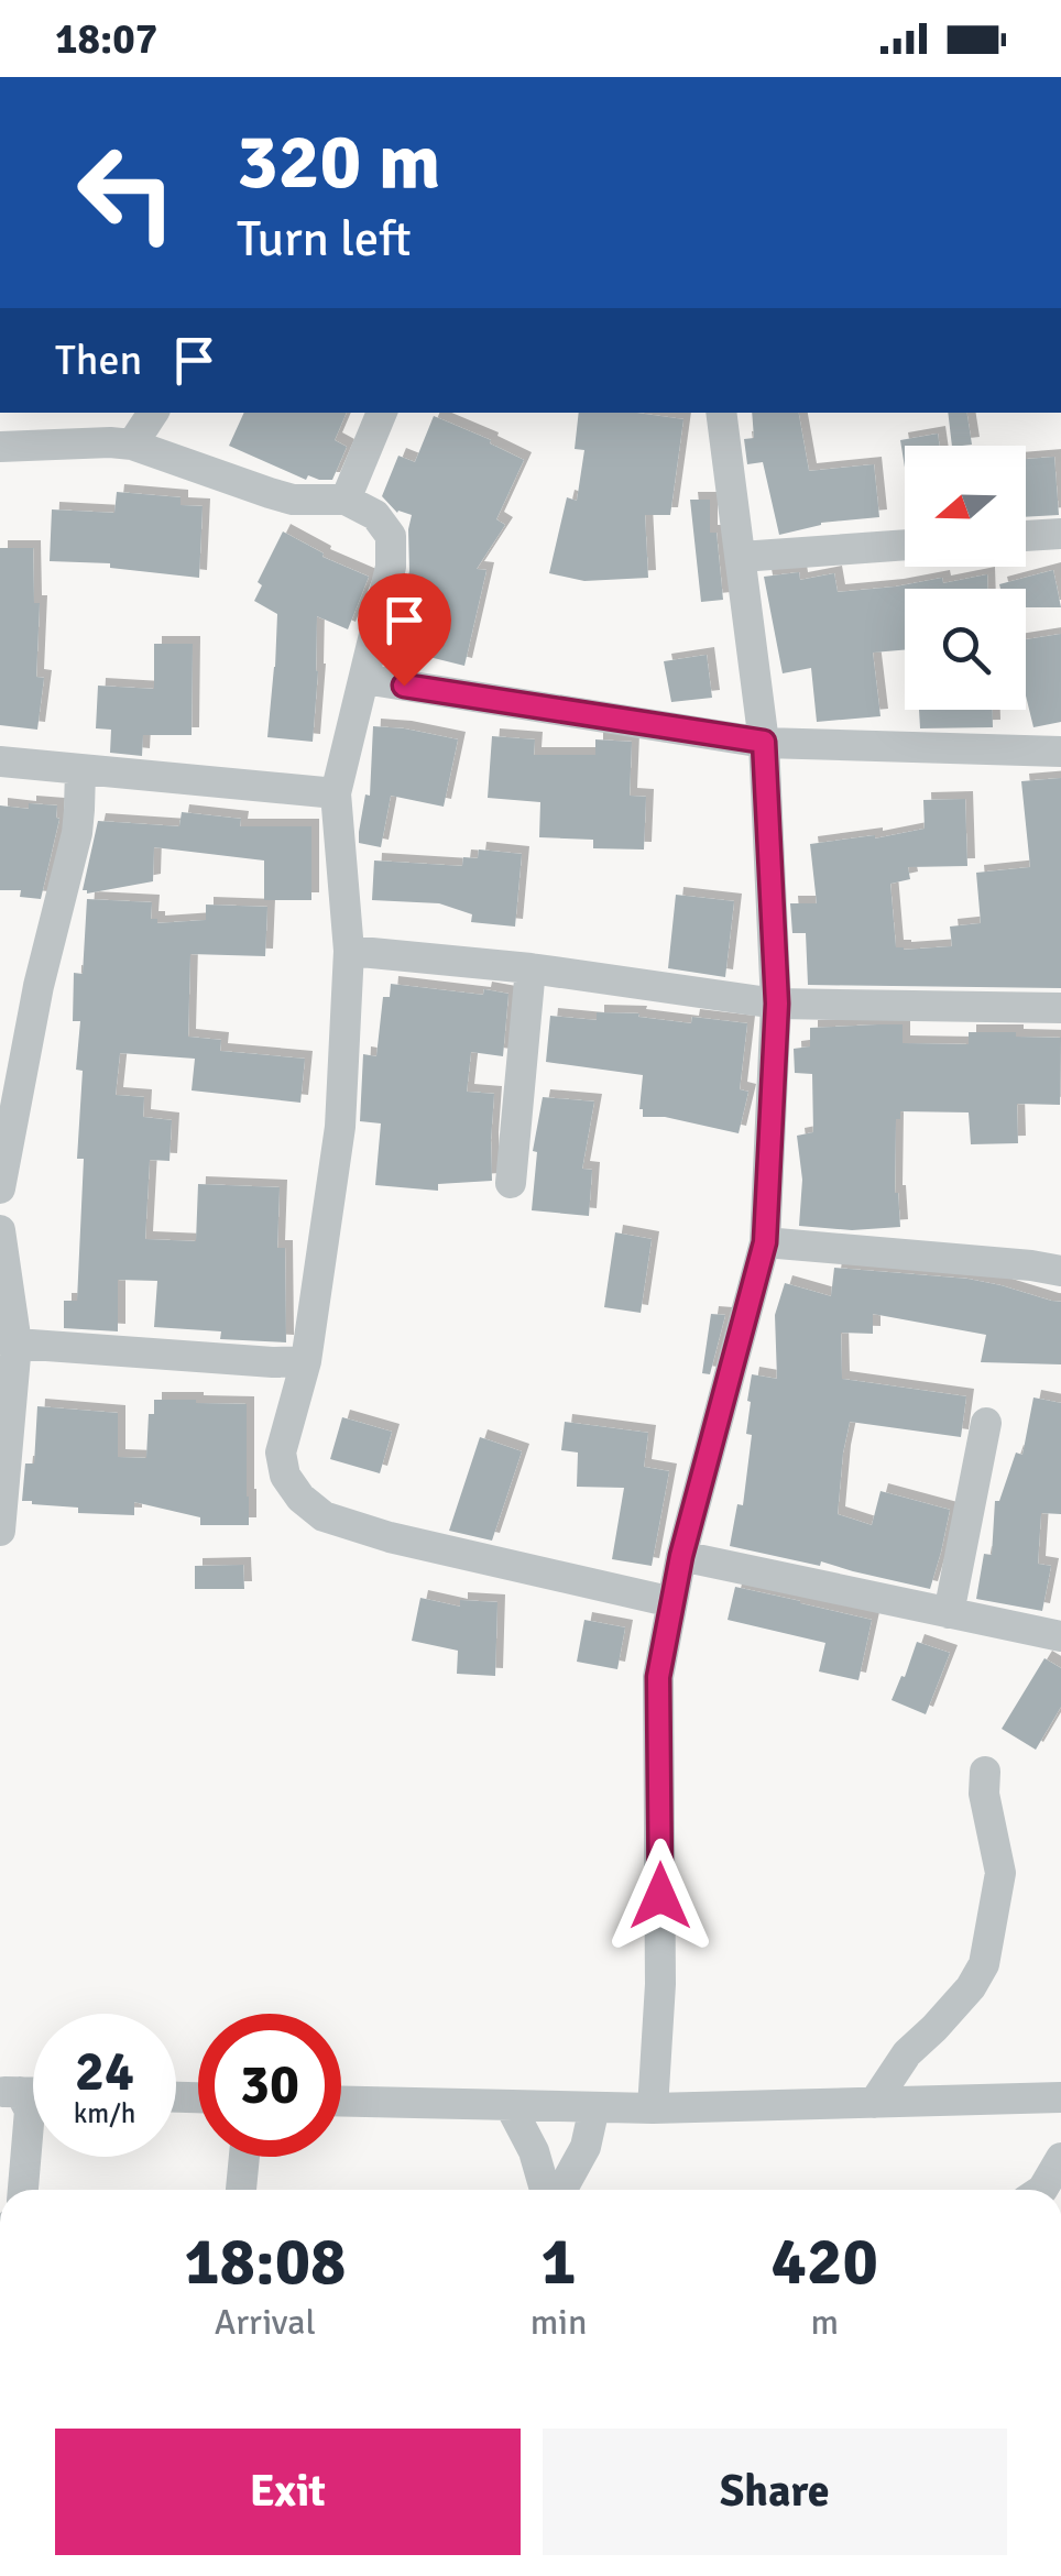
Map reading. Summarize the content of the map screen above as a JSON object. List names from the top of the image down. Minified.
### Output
{"north":"left","page":{"status":"18:07","turn":["320 m","Turn left"],"then":"Then","speed":"24 km/h","limit":"30","eta":["18:08","Arrival","1","min","420","m"],"buttons":["Exit","Share"]}}
